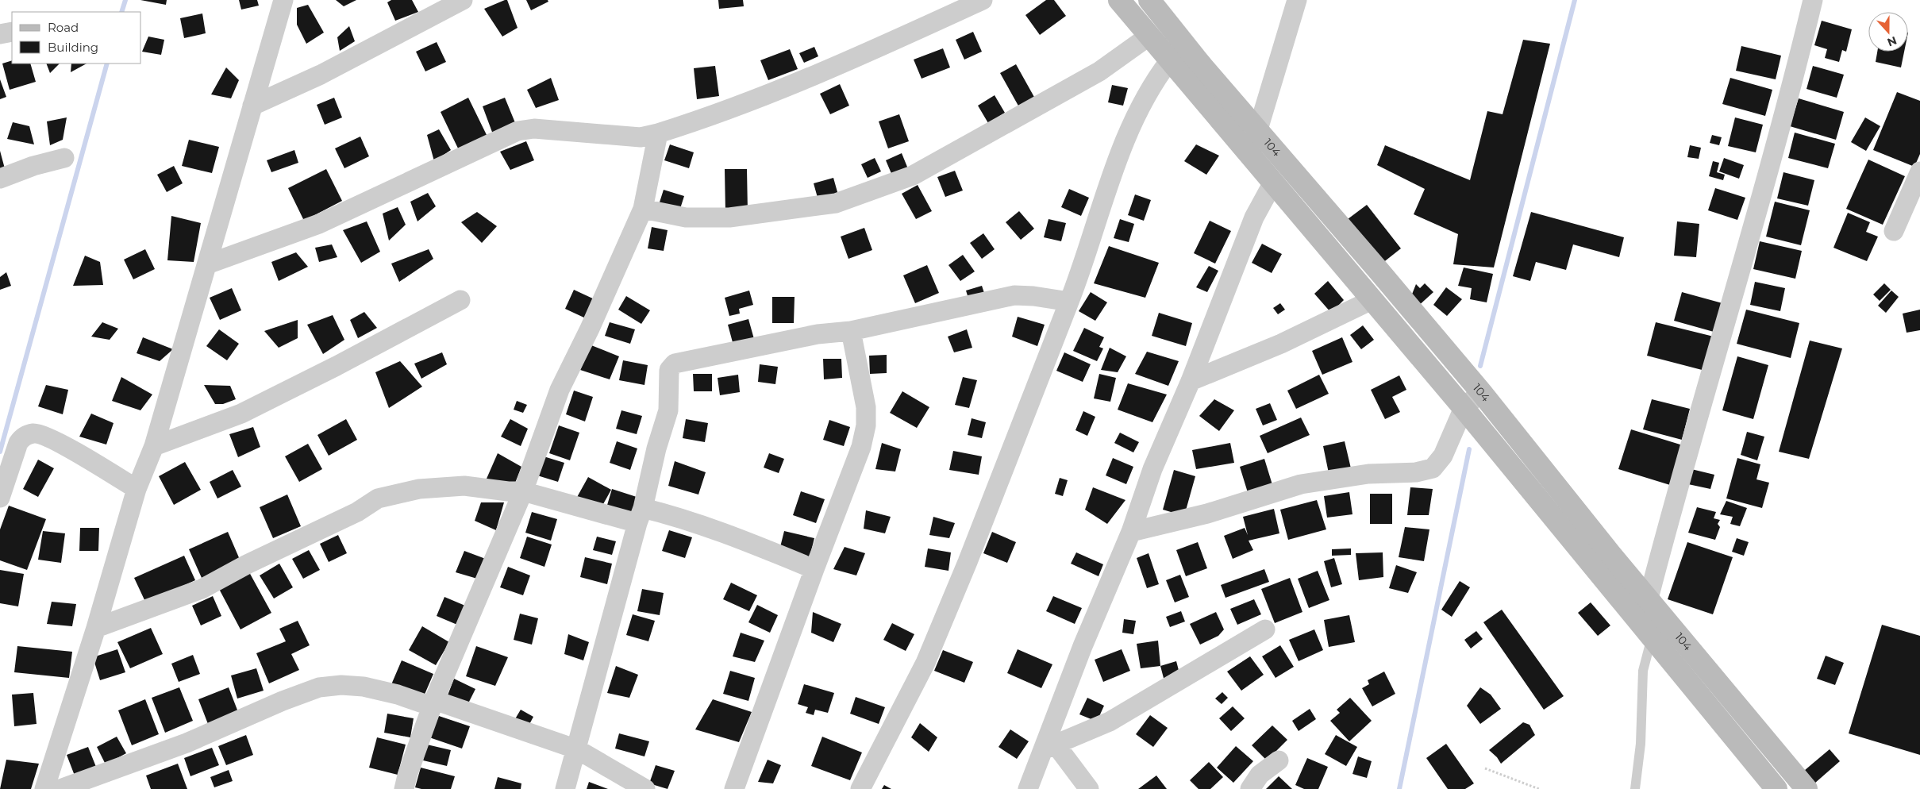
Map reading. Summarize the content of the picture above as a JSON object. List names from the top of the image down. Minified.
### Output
{"streets":{"street":["104"]},"legend":["Road","Building"],"north":"bottom"}
